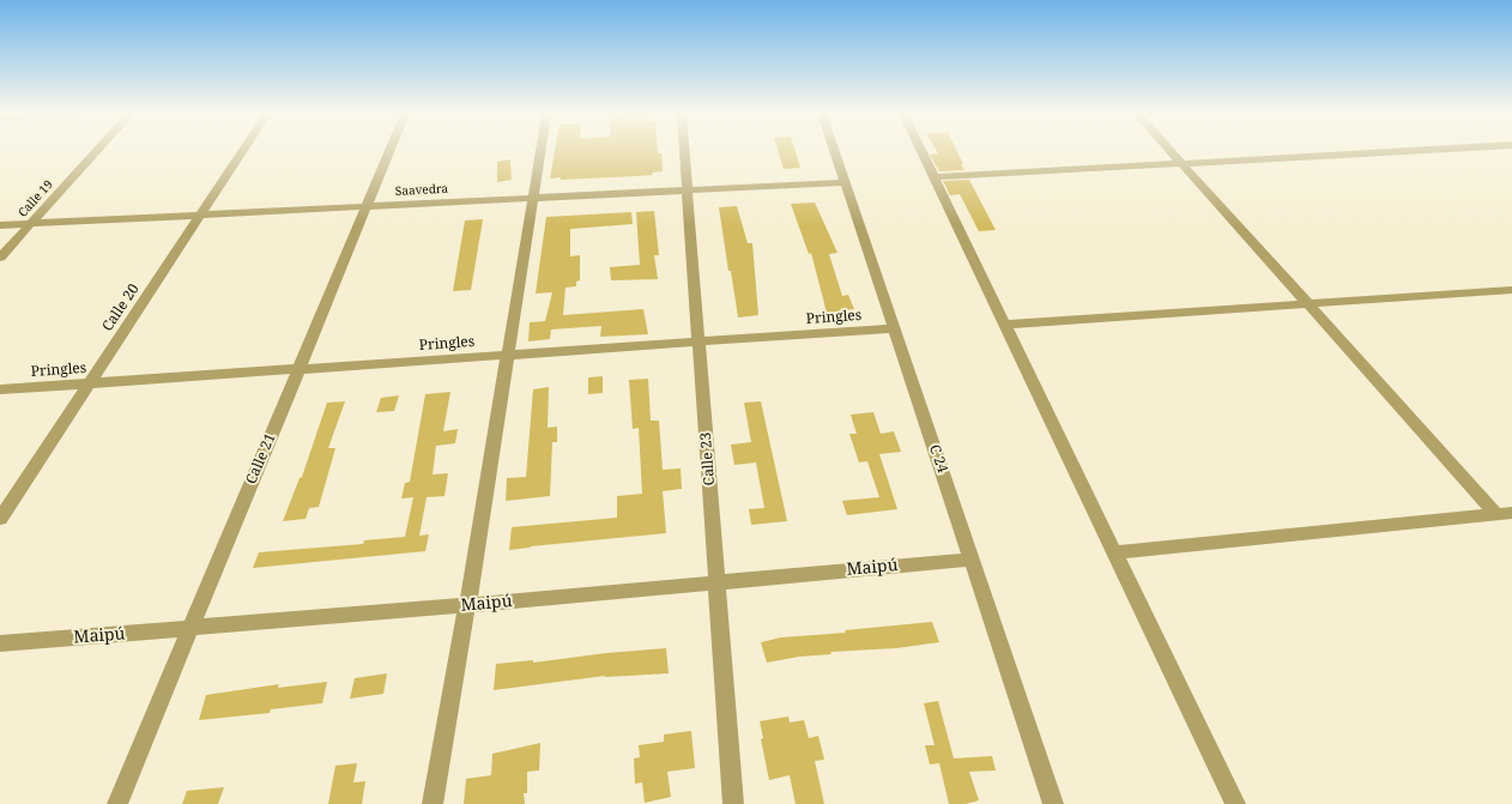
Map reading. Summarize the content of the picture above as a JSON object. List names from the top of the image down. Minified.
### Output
{"streets":{"street":["Saavedra","Calle 19","Calle 20","Pringles","Calle 21","Calle 23","C 24","Maipú"]},"crossings":[["Saavedra","Calle 19"],["Saavedra","Calle 20"],["Saavedra","Calle 21"],["Saavedra","Calle 23"],["Saavedra","C 24"],["Calle 20","Pringles"],["Pringles","Calle 21"],["Pringles","Calle 23"],["Pringles","C 24"],["Calle 21","Maipú"],["Calle 23","Maipú"],["C 24","Maipú"]]}
